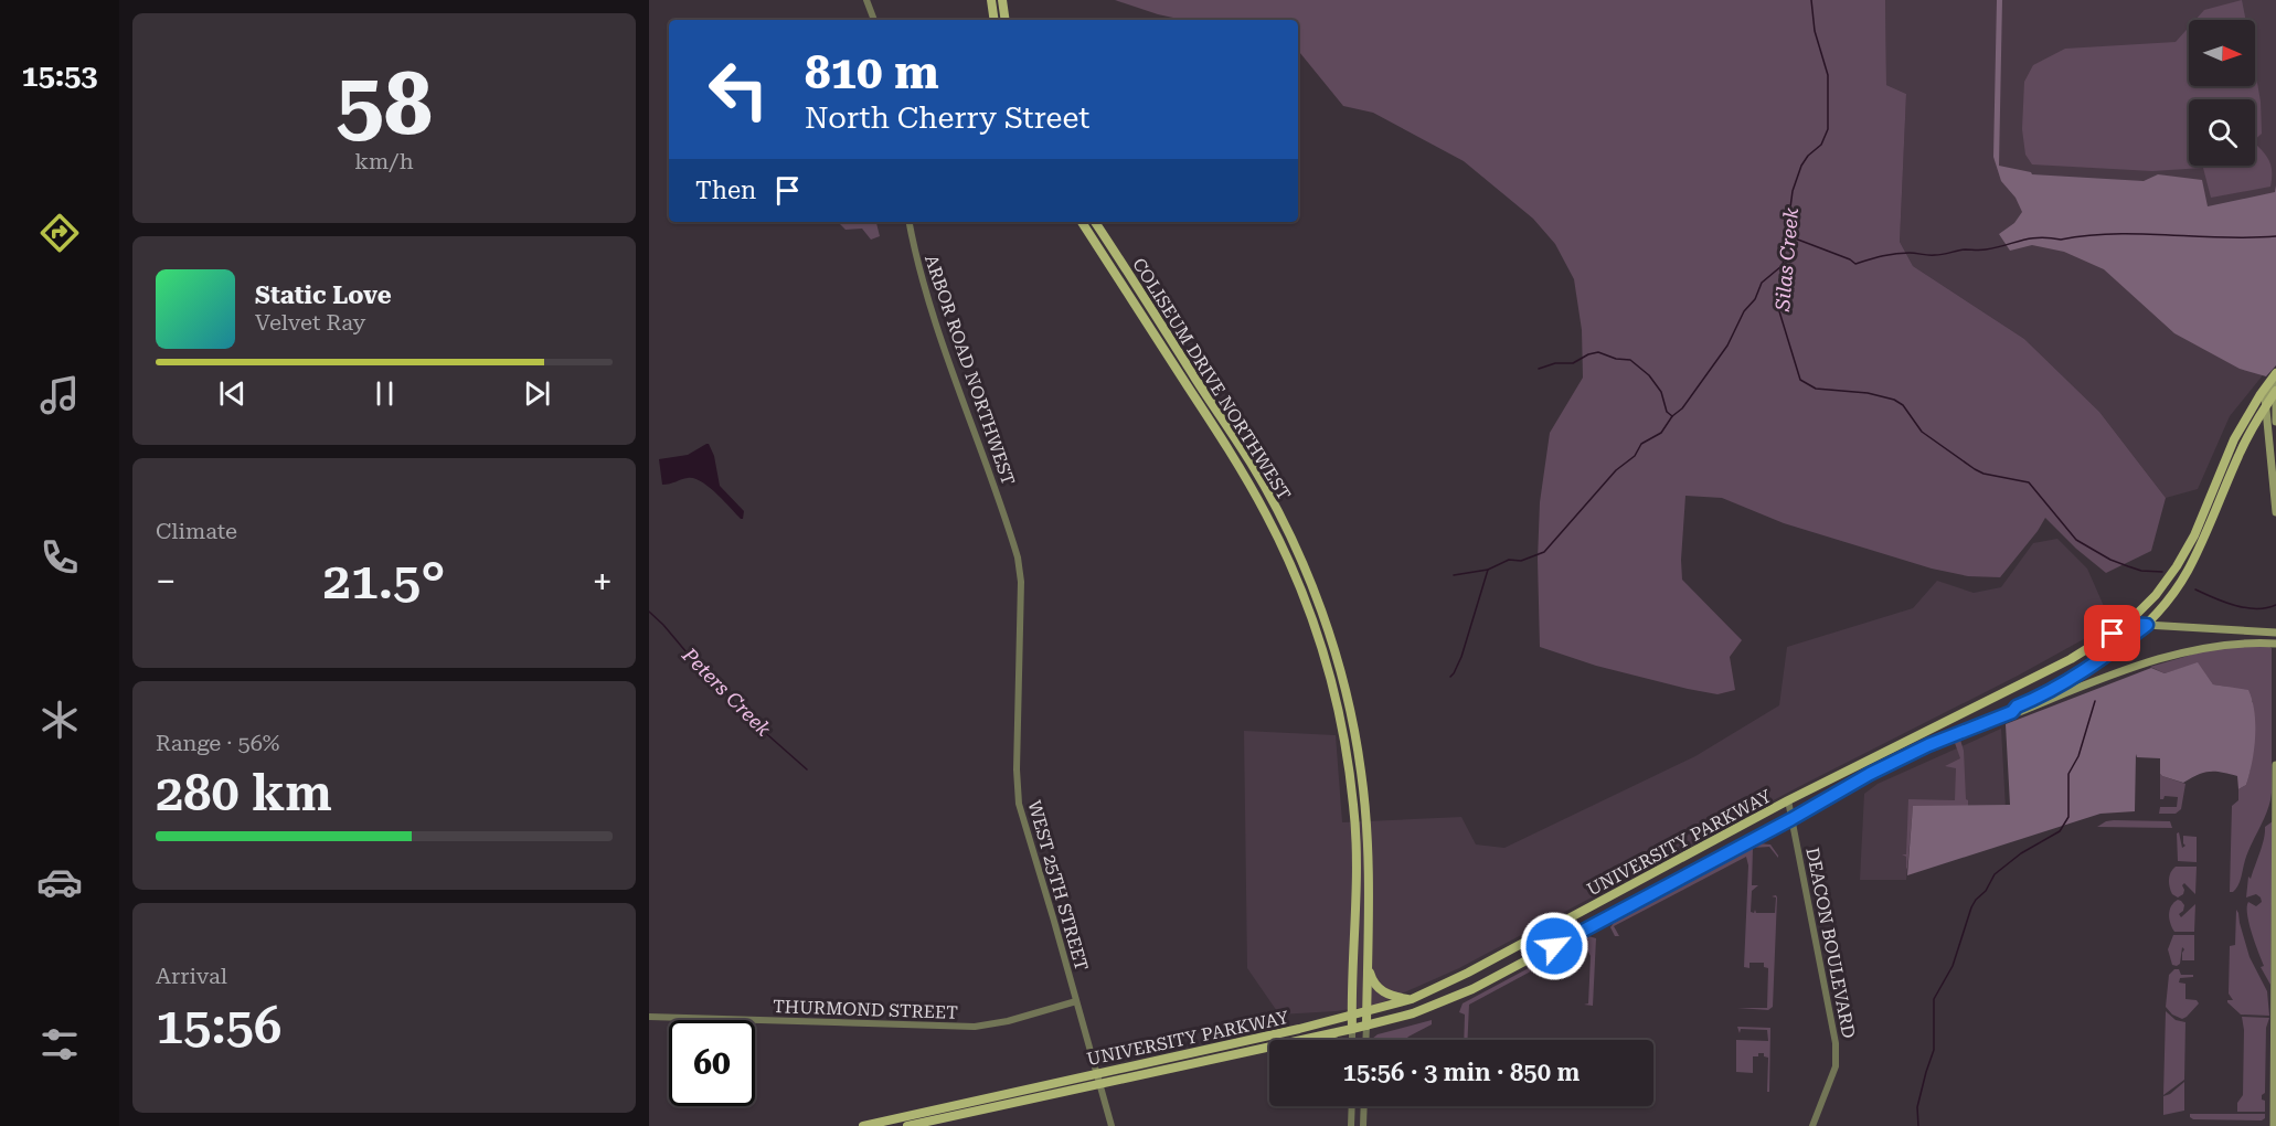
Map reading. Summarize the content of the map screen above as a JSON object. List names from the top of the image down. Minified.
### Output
{"streets":{"main road":["COLISEUM DRIVE NORTHWEST","UNIVERSITY PARKWAY"],"street":["ARBOR ROAD NORTHWEST","WEST 25TH STREET","DEACON BOULEVARD","THURMOND STREET"]},"crossings":[["ARBOR ROAD NORTHWEST","WEST 25TH STREET"],["COLISEUM DRIVE NORTHWEST","UNIVERSITY PARKWAY"],["UNIVERSITY PARKWAY","WEST 25TH STREET"],["UNIVERSITY PARKWAY","DEACON BOULEVARD"],["WEST 25TH STREET","THURMOND STREET"]],"water":["Silas Creek","Peters Creek"],"north":"right","page":{"tabs":"15:53","tile":[["58","km/h"],"Climate",["Range · 56%","280 km"],["Arrival","15:56"]],"turn":["810 m","North Cherry Street"],"then":"Then","song":["Static Love","Velvet Ray"],"heat":["−","21.5°","+"],"limit":"60","trip":"15:56 · 3 min · 850 m"}}
